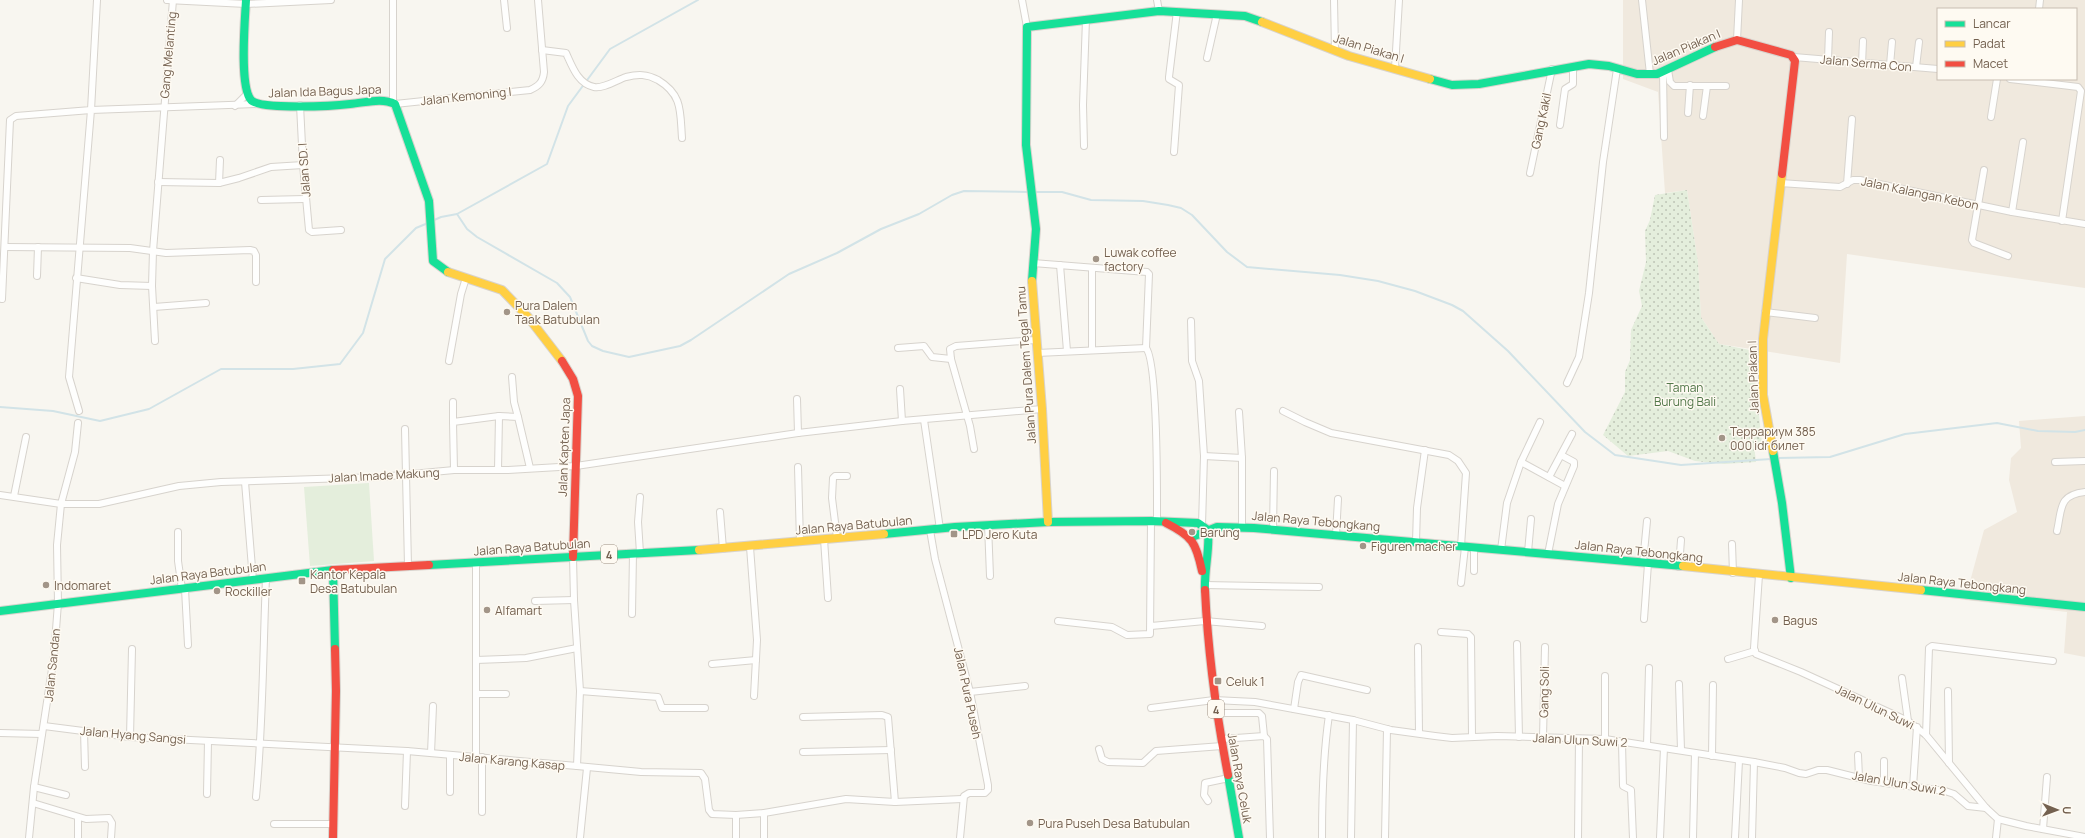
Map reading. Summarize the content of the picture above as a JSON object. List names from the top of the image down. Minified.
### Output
{"streets":{"main road":["Jalan Piakan I","Jalan Ida Bagus Japa","Jalan Pura Dalem Tegal Tamu","Jalan Kapten Japa","Jalan Raya Tebongkang","Jalan Raya Batubulan","4","Jalan Raya Celuk"],"street":["Gang Melanting","Jalan Serma Con","Jalan Kemoning I","Gang Kakil","Jalan SD. I","Jalan Kalangan Kebon","Jalan Imade Makung","Jalan Sandan","Gang Soli","Jalan Pura Puseh","Jalan Ulun Suwi","Jalan Hyang Sangsi","Jalan Ulun Suwi 2","Jalan Karang Kasap"]},"crossings":[["Jalan Piakan I","Jalan Serma Con"],["Jalan Piakan I","Gang Kakil"],["Jalan Piakan I","Jalan Kalangan Kebon"],["Jalan Piakan I","Jalan Pura Dalem Tegal Tamu"],["Jalan Piakan I","Jalan Raya Tebongkang"],["Jalan Ida Bagus Japa","Jalan Kemoning I"],["Jalan Ida Bagus Japa","Jalan SD. I"],["Jalan Ida Bagus Japa","Jalan Kapten Japa"],["Jalan Pura Dalem Tegal Tamu","Jalan Imade Makung"],["Jalan Pura Dalem Tegal Tamu","Jalan Raya Batubulan"],["Jalan Kapten Japa","Jalan Imade Makung"],["Jalan Kapten Japa","Jalan Raya Batubulan"],["Jalan Kapten Japa","Jalan Karang Kasap"],["Jalan Imade Makung","Jalan Sandan"],["Jalan Raya Tebongkang","Jalan Raya Batubulan"],["Jalan Raya Tebongkang","Jalan Raya Celuk"],["Jalan Raya Batubulan","Jalan Sandan"],["Jalan Raya Batubulan","Jalan Pura Puseh"],["Jalan Raya Batubulan","Jalan Karang Kasap"],["Jalan Raya Batubulan","Jalan Raya Celuk"],["Jalan Sandan","Jalan Hyang Sangsi"],["Gang Soli","Jalan Ulun Suwi 2"],["Jalan Ulun Suwi","Jalan Ulun Suwi 2"],["Jalan Hyang Sangsi","Jalan Karang Kasap"],["Jalan Ulun Suwi 2","Jalan Raya Celuk"]],"parks":["Taman Burung Bali"],"places":{"other":["Luwak coffee factory","Pura Dalem Taak Batubulan","Террариум 385 000 idr билет","Barung","Figuren macher","Indomaret","Rockiller","Alfamart","Bagus","Pura Puseh Desa Batubulan"],"transit":["LPD Jero Kuta","Kantor Kepala Desa Batubulan","Celuk 1"]},"legend":["Lancar","Padat","Macet"],"north":"right"}
